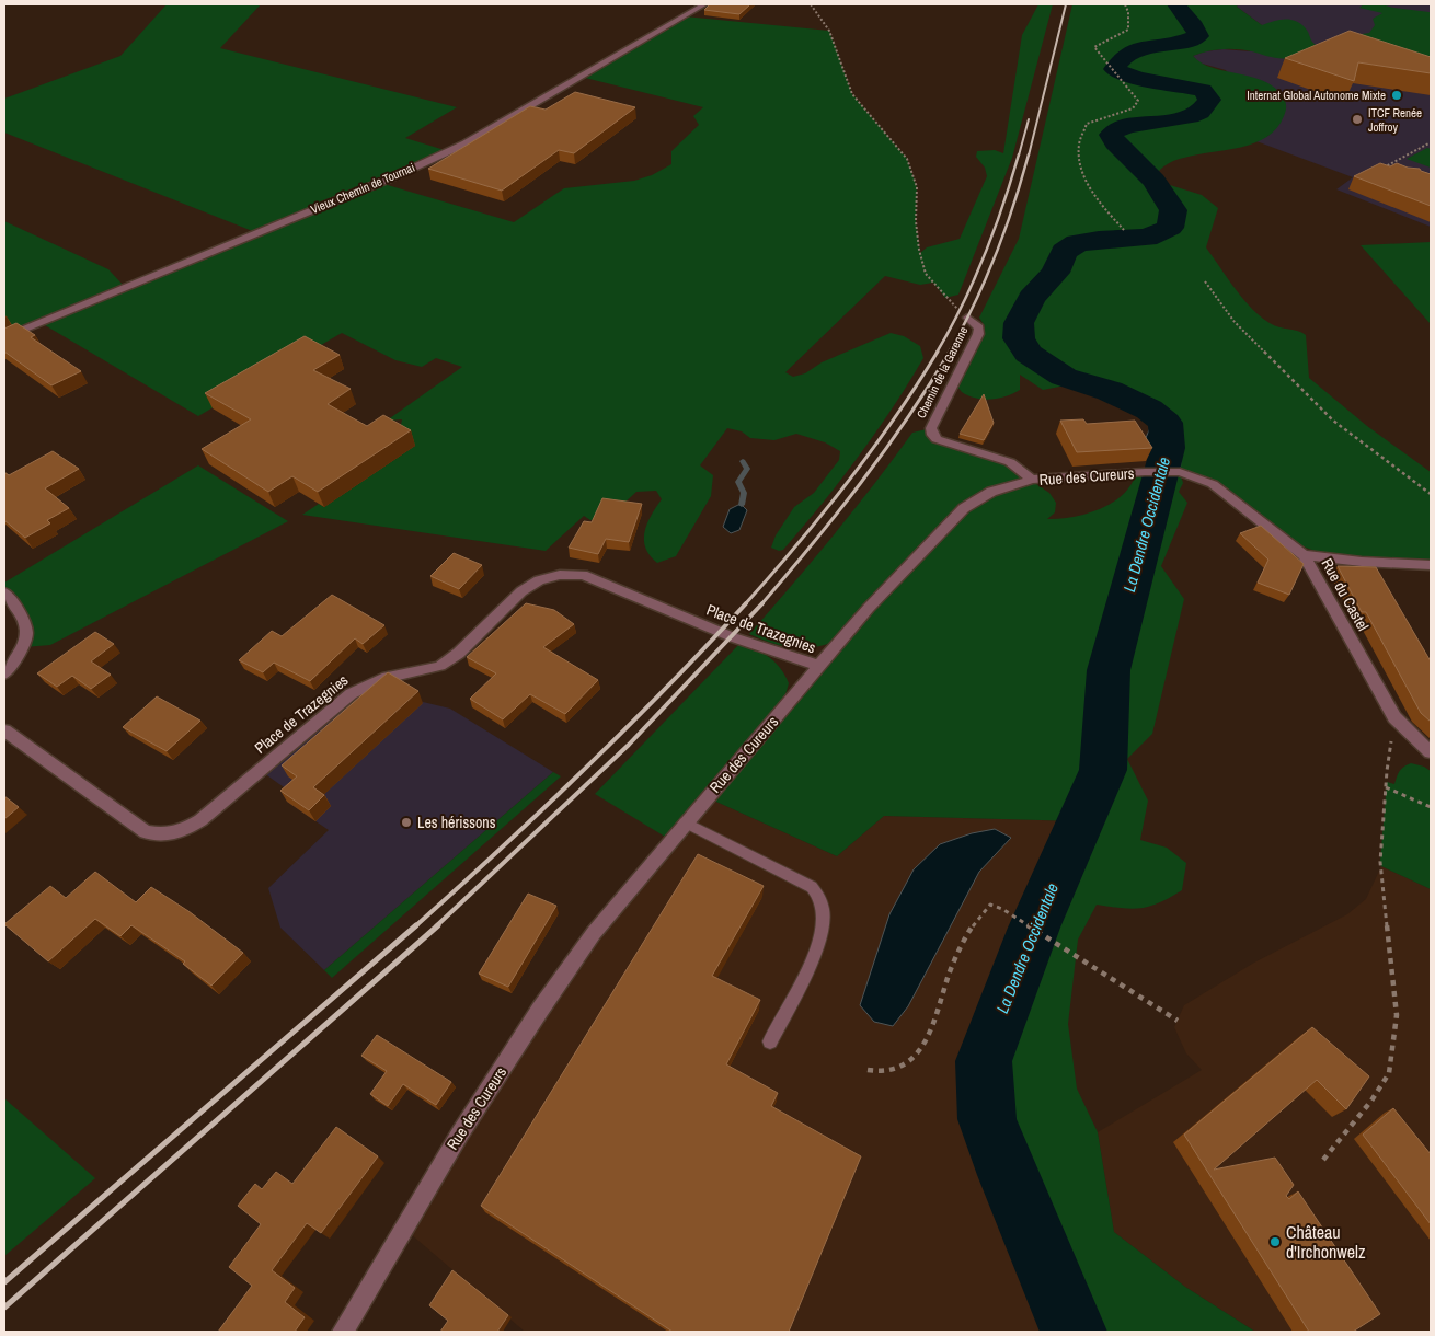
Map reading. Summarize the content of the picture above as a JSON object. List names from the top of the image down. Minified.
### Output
{"streets":{"street":["Vieux Chemin de Tournai","Chemin de la Garenne","Rue des Cureurs","Rue du Castel","Place de Trazegnies"]},"crossings":[["Chemin de la Garenne","Rue des Cureurs"],["Rue des Cureurs","Rue du Castel"],["Rue des Cureurs","Place de Trazegnies"]],"water":["La Dendre Occidentale"],"places":["Internat Global Autonome Mixte","ITCF Renée Joffroy","Les hérissons","Château d'Irchonwelz"]}
